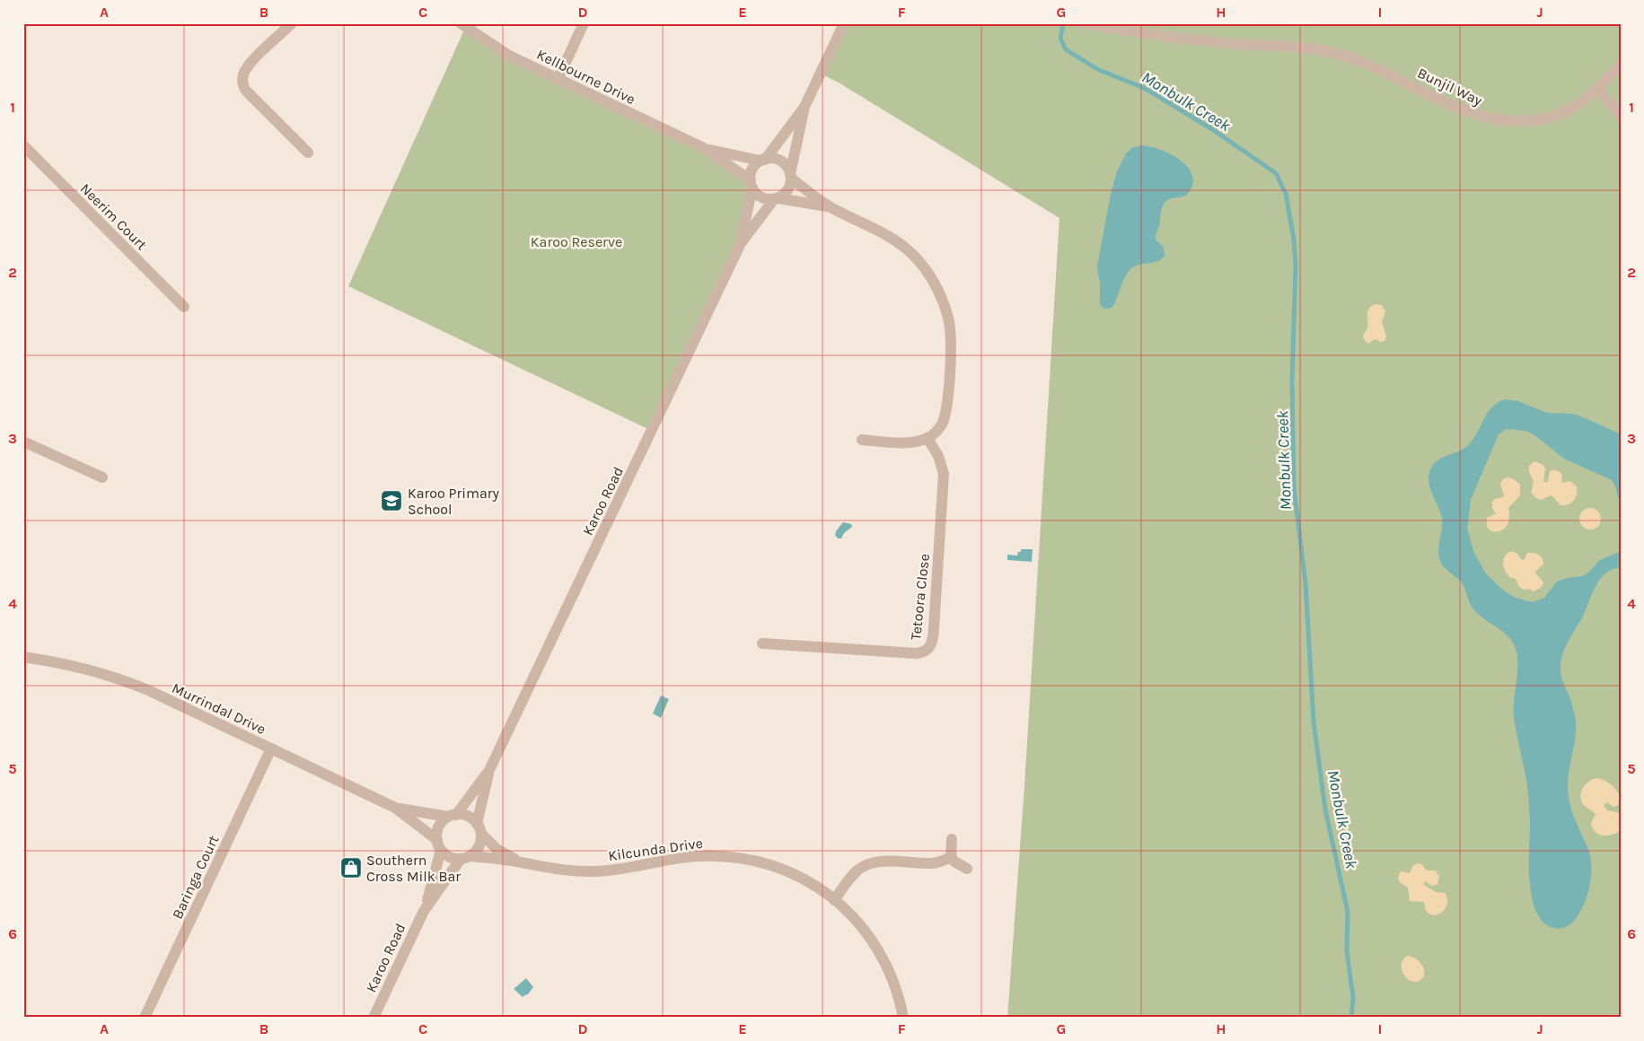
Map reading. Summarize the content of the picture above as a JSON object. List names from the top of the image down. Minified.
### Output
{"streets":{"street":["Kellbourne Drive","Bunjil Way","Neerim Court","Karoo Road","Tetoora Close","Murrindal Drive","Kilcunda Drive","Baringa Court"]},"crossings":[["Kellbourne Drive","Karoo Road"],["Karoo Road","Murrindal Drive"],["Karoo Road","Kilcunda Drive"],["Murrindal Drive","Kilcunda Drive"],["Murrindal Drive","Baringa Court"]],"water":["Monbulk Creek"],"parks":["Karoo Reserve"],"places":{"school or university":["Karoo Primary School"],"shop":["Southern Cross Milk Bar"]},"grid":{"columns":["A","B","C","D","E","F","G","H","I","J"],"rows":["1","2","3","4","5","6"]}}
